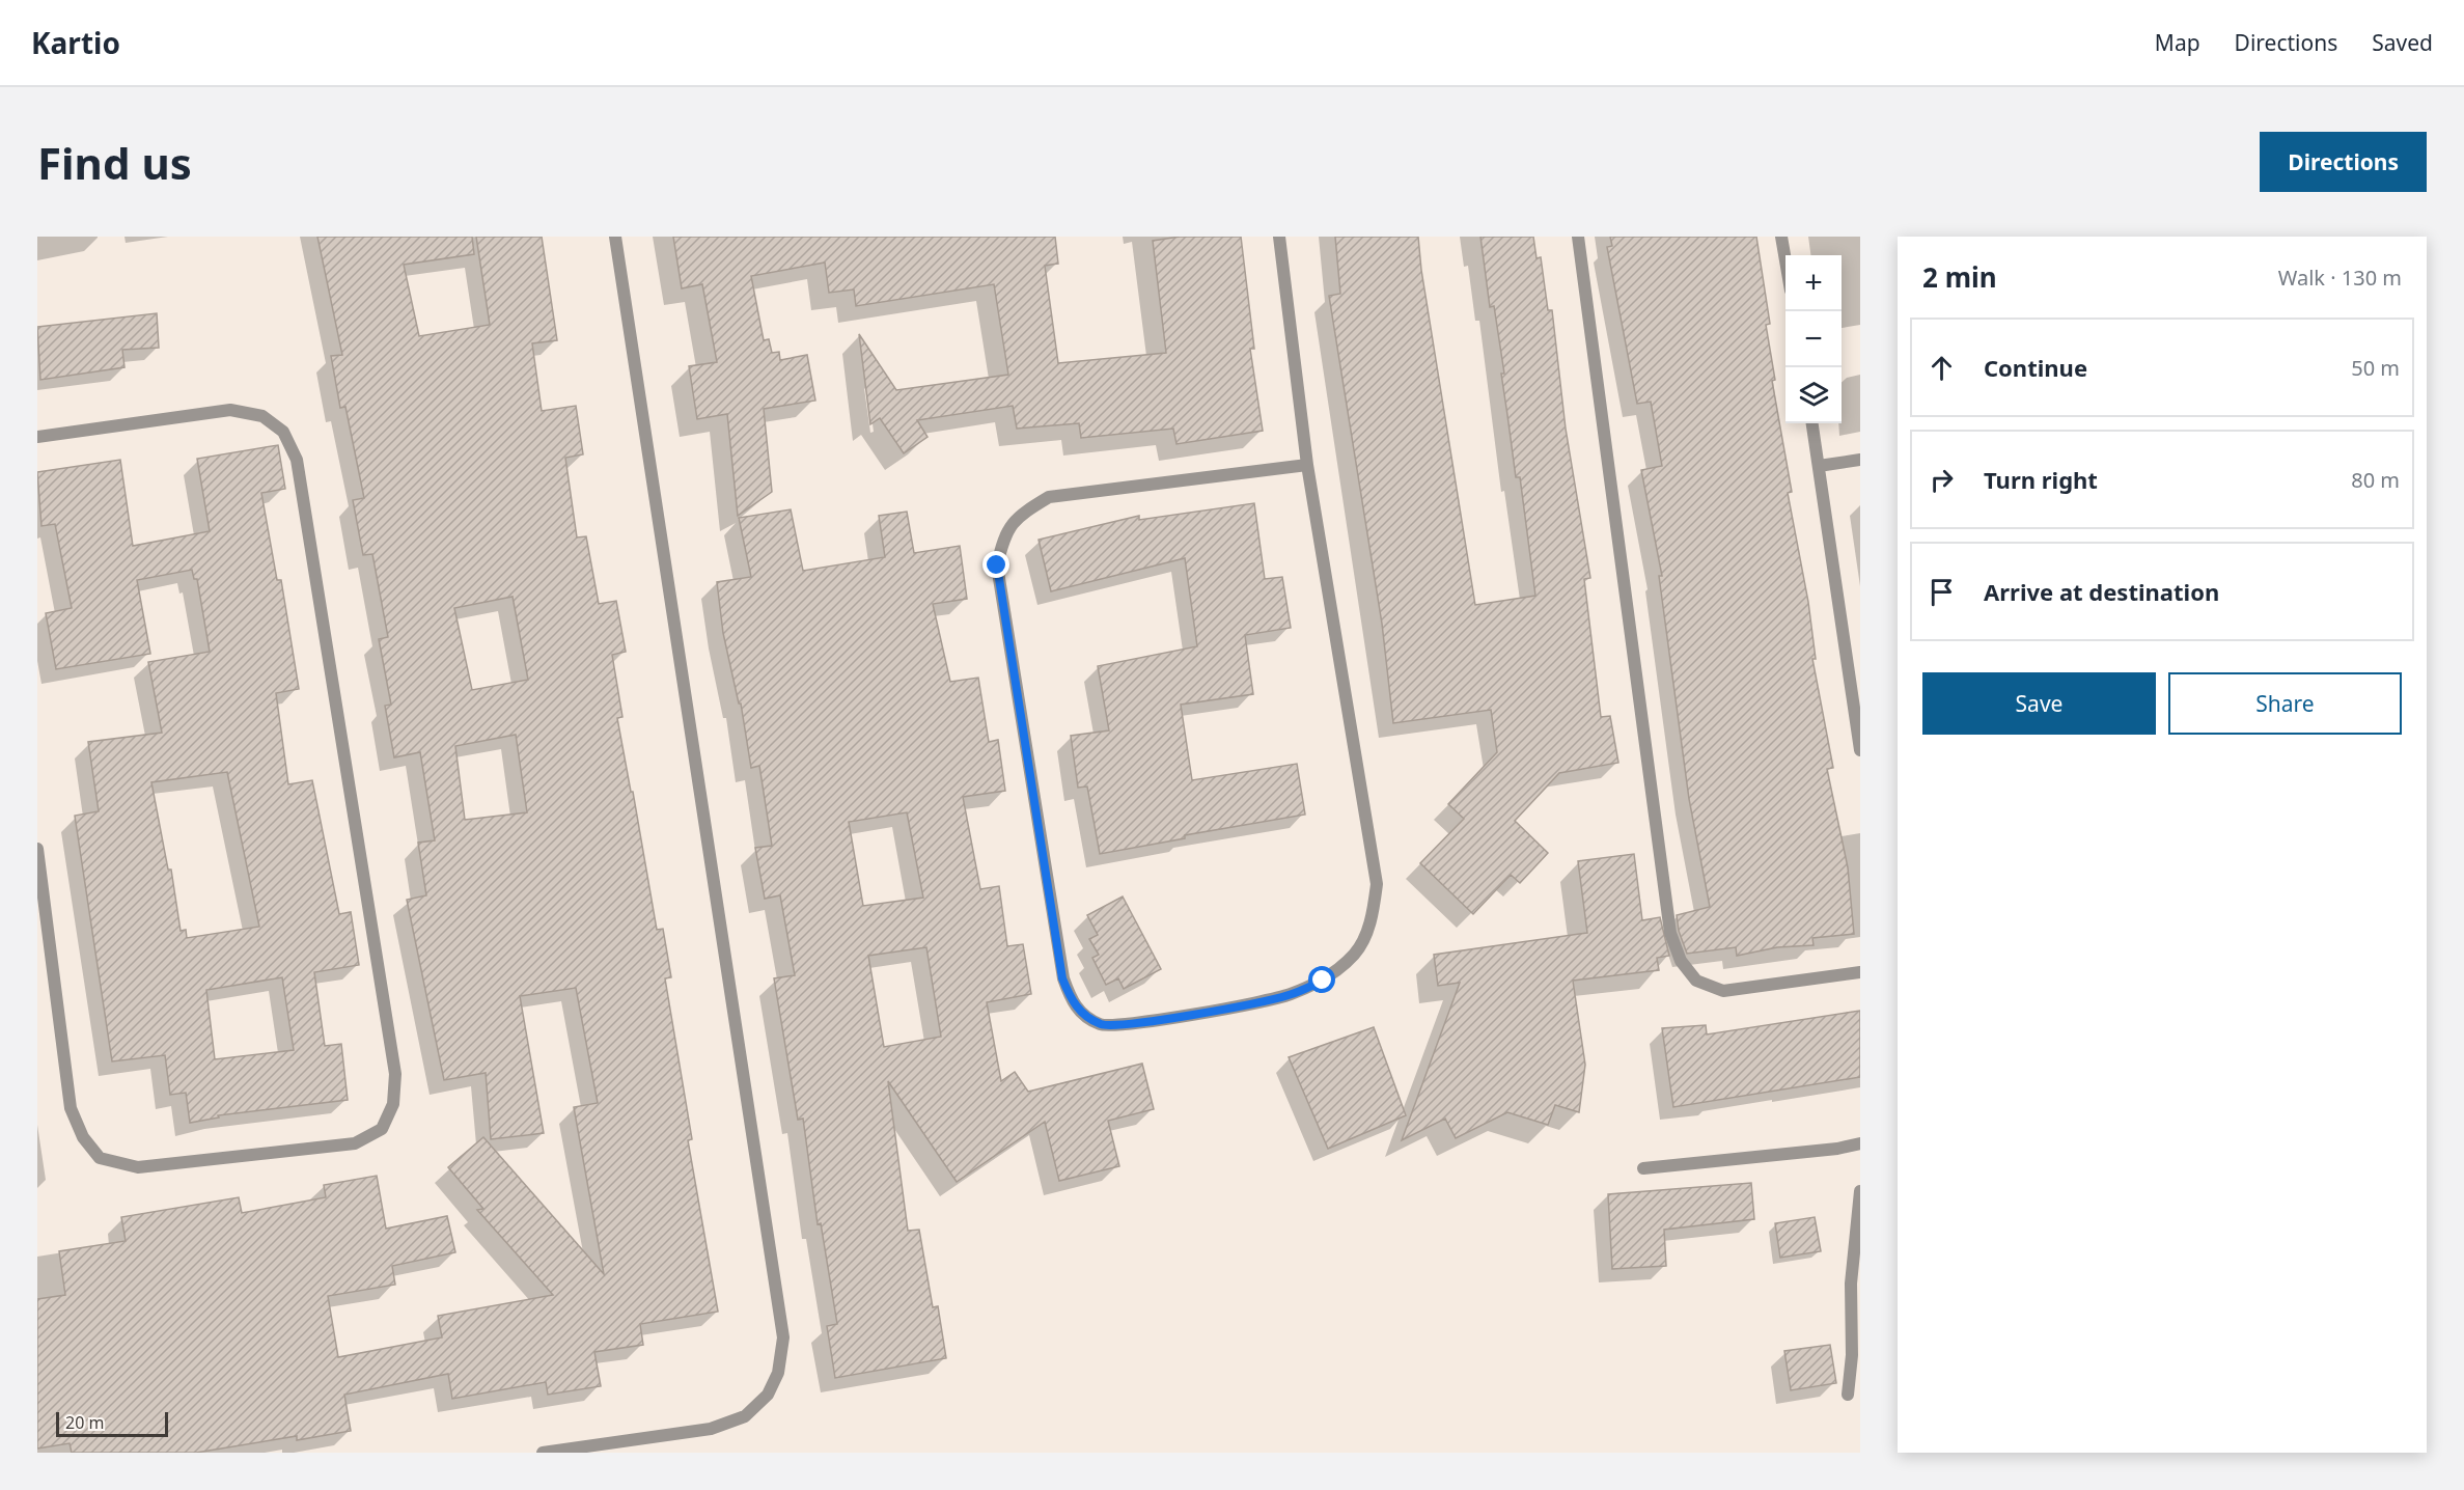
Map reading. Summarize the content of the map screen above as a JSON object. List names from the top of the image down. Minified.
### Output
{"scale_bar":"20 m","page":{"header":"Kartio","nav":["Map","Directions","Saved"],"buttons":["Directions",["Save","Share"]],"title":"Find us","heading":["2 min","Walk · 130 m"],"map_buttons":["+","−"],"list":[["Continue","50 m"],["Turn right","80 m"],"Arrive at destination"],"scale":"20 m"}}
